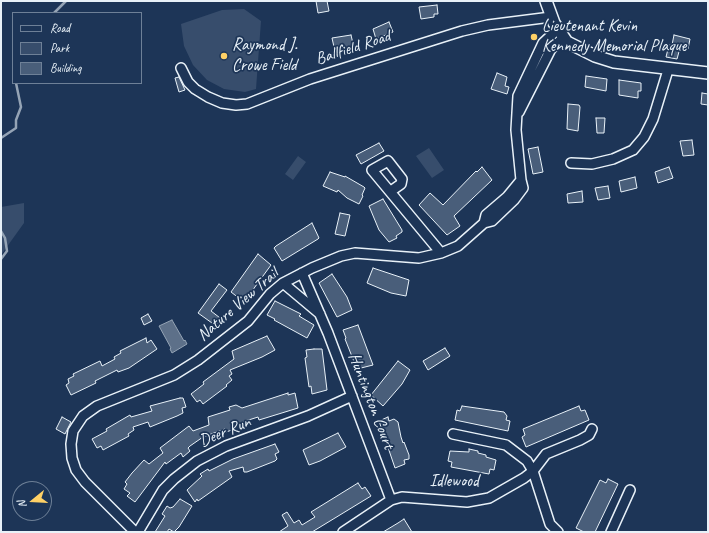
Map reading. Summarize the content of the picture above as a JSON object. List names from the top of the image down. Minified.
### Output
{"streets":{"street":["Ballfield Road","Nature View Trail","Huntington Court","Deer Run","Idlewood"]},"crossings":[["Nature View Trail","Huntington Court"],["Nature View Trail","Deer Run"],["Huntington Court","Deer Run"],["Huntington Court","Idlewood"]],"places":["Lieutenant Kevin Kennedy Memorial Plaque","Raymond J. Crowe Field"],"legend":["Road","Park","Building"],"north":"left"}
